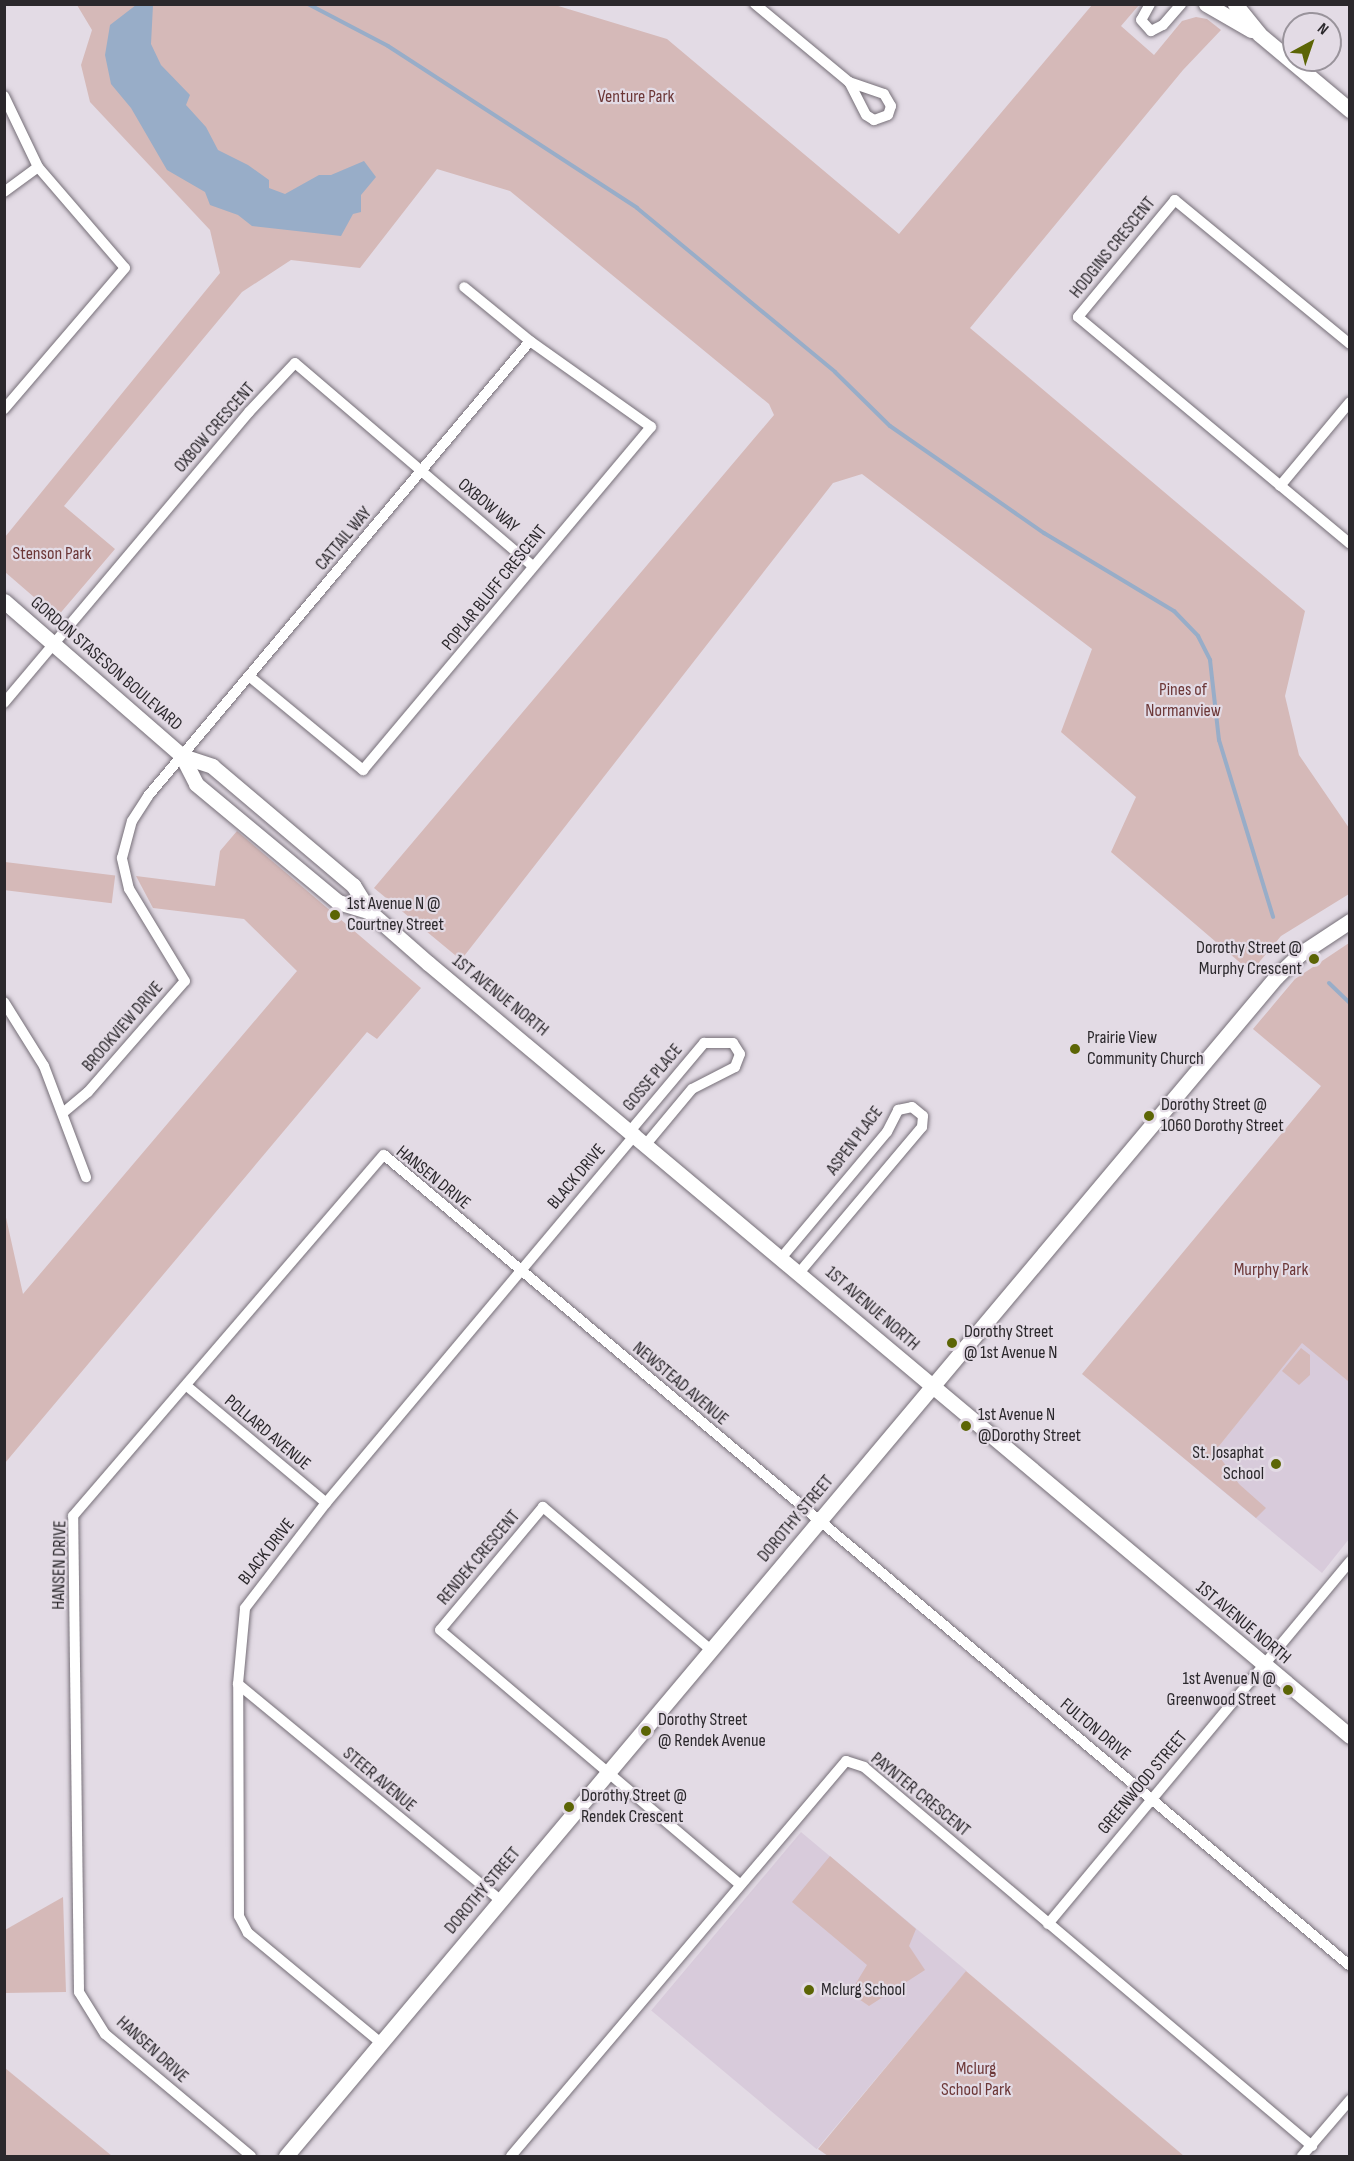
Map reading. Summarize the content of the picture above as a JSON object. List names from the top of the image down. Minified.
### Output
{"streets":{"street":["HODGINS CRESCENT","OXBOW CRESCENT","OXBOW WAY","CATTAIL WAY","POPLAR BLUFF CRESCENT","GORDON STASESON BOULEVARD","1ST AVENUE NORTH","BROOKVIEW DRIVE","GOSSE PLACE","ASPEN PLACE","BLACK DRIVE","HANSEN DRIVE","NEWSTEAD AVENUE","POLLARD AVENUE","DOROTHY STREET","RENDEK CRESCENT","FULTON DRIVE","STEER AVENUE","GREENWOOD STREET","PAYNTER CRESCENT"]},"crossings":[["OXBOW CRESCENT","OXBOW WAY"],["OXBOW CRESCENT","CATTAIL WAY"],["OXBOW CRESCENT","GORDON STASESON BOULEVARD"],["OXBOW WAY","CATTAIL WAY"],["OXBOW WAY","POPLAR BLUFF CRESCENT"],["CATTAIL WAY","POPLAR BLUFF CRESCENT"],["CATTAIL WAY","GORDON STASESON BOULEVARD"],["CATTAIL WAY","BROOKVIEW DRIVE"],["GORDON STASESON BOULEVARD","1ST AVENUE NORTH"],["GORDON STASESON BOULEVARD","BROOKVIEW DRIVE"],["1ST AVENUE NORTH","GOSSE PLACE"],["1ST AVENUE NORTH","ASPEN PLACE"],["1ST AVENUE NORTH","BLACK DRIVE"],["1ST AVENUE NORTH","DOROTHY STREET"],["1ST AVENUE NORTH","GREENWOOD STREET"],["GOSSE PLACE","BLACK DRIVE"],["BLACK DRIVE","HANSEN DRIVE"],["BLACK DRIVE","NEWSTEAD AVENUE"],["BLACK DRIVE","POLLARD AVENUE"],["BLACK DRIVE","DOROTHY STREET"],["BLACK DRIVE","STEER AVENUE"],["HANSEN DRIVE","NEWSTEAD AVENUE"],["HANSEN DRIVE","POLLARD AVENUE"],["NEWSTEAD AVENUE","DOROTHY STREET"],["NEWSTEAD AVENUE","FULTON DRIVE"],["DOROTHY STREET","RENDEK CRESCENT"],["DOROTHY STREET","FULTON DRIVE"],["DOROTHY STREET","STEER AVENUE"],["FULTON DRIVE","GREENWOOD STREET"],["GREENWOOD STREET","PAYNTER CRESCENT"]],"parks":["Venture Park","Stenson Park","Pines of Normanview","Murphy Park","Mclurg School Park"],"places":["1st Avenue N @ Courtney Street","Dorothy Street @ Murphy Crescent","Prairie View Community Church","Dorothy Street @ 1060 Dorothy Street","Dorothy Street @ 1st Avenue N","1st Avenue N @Dorothy Street","St. Josaphat School","1st Avenue N @ Greenwood Street","Dorothy Street @ Rendek Avenue","Dorothy Street @ Rendek Crescent","Mclurg School"],"north":"top right"}
